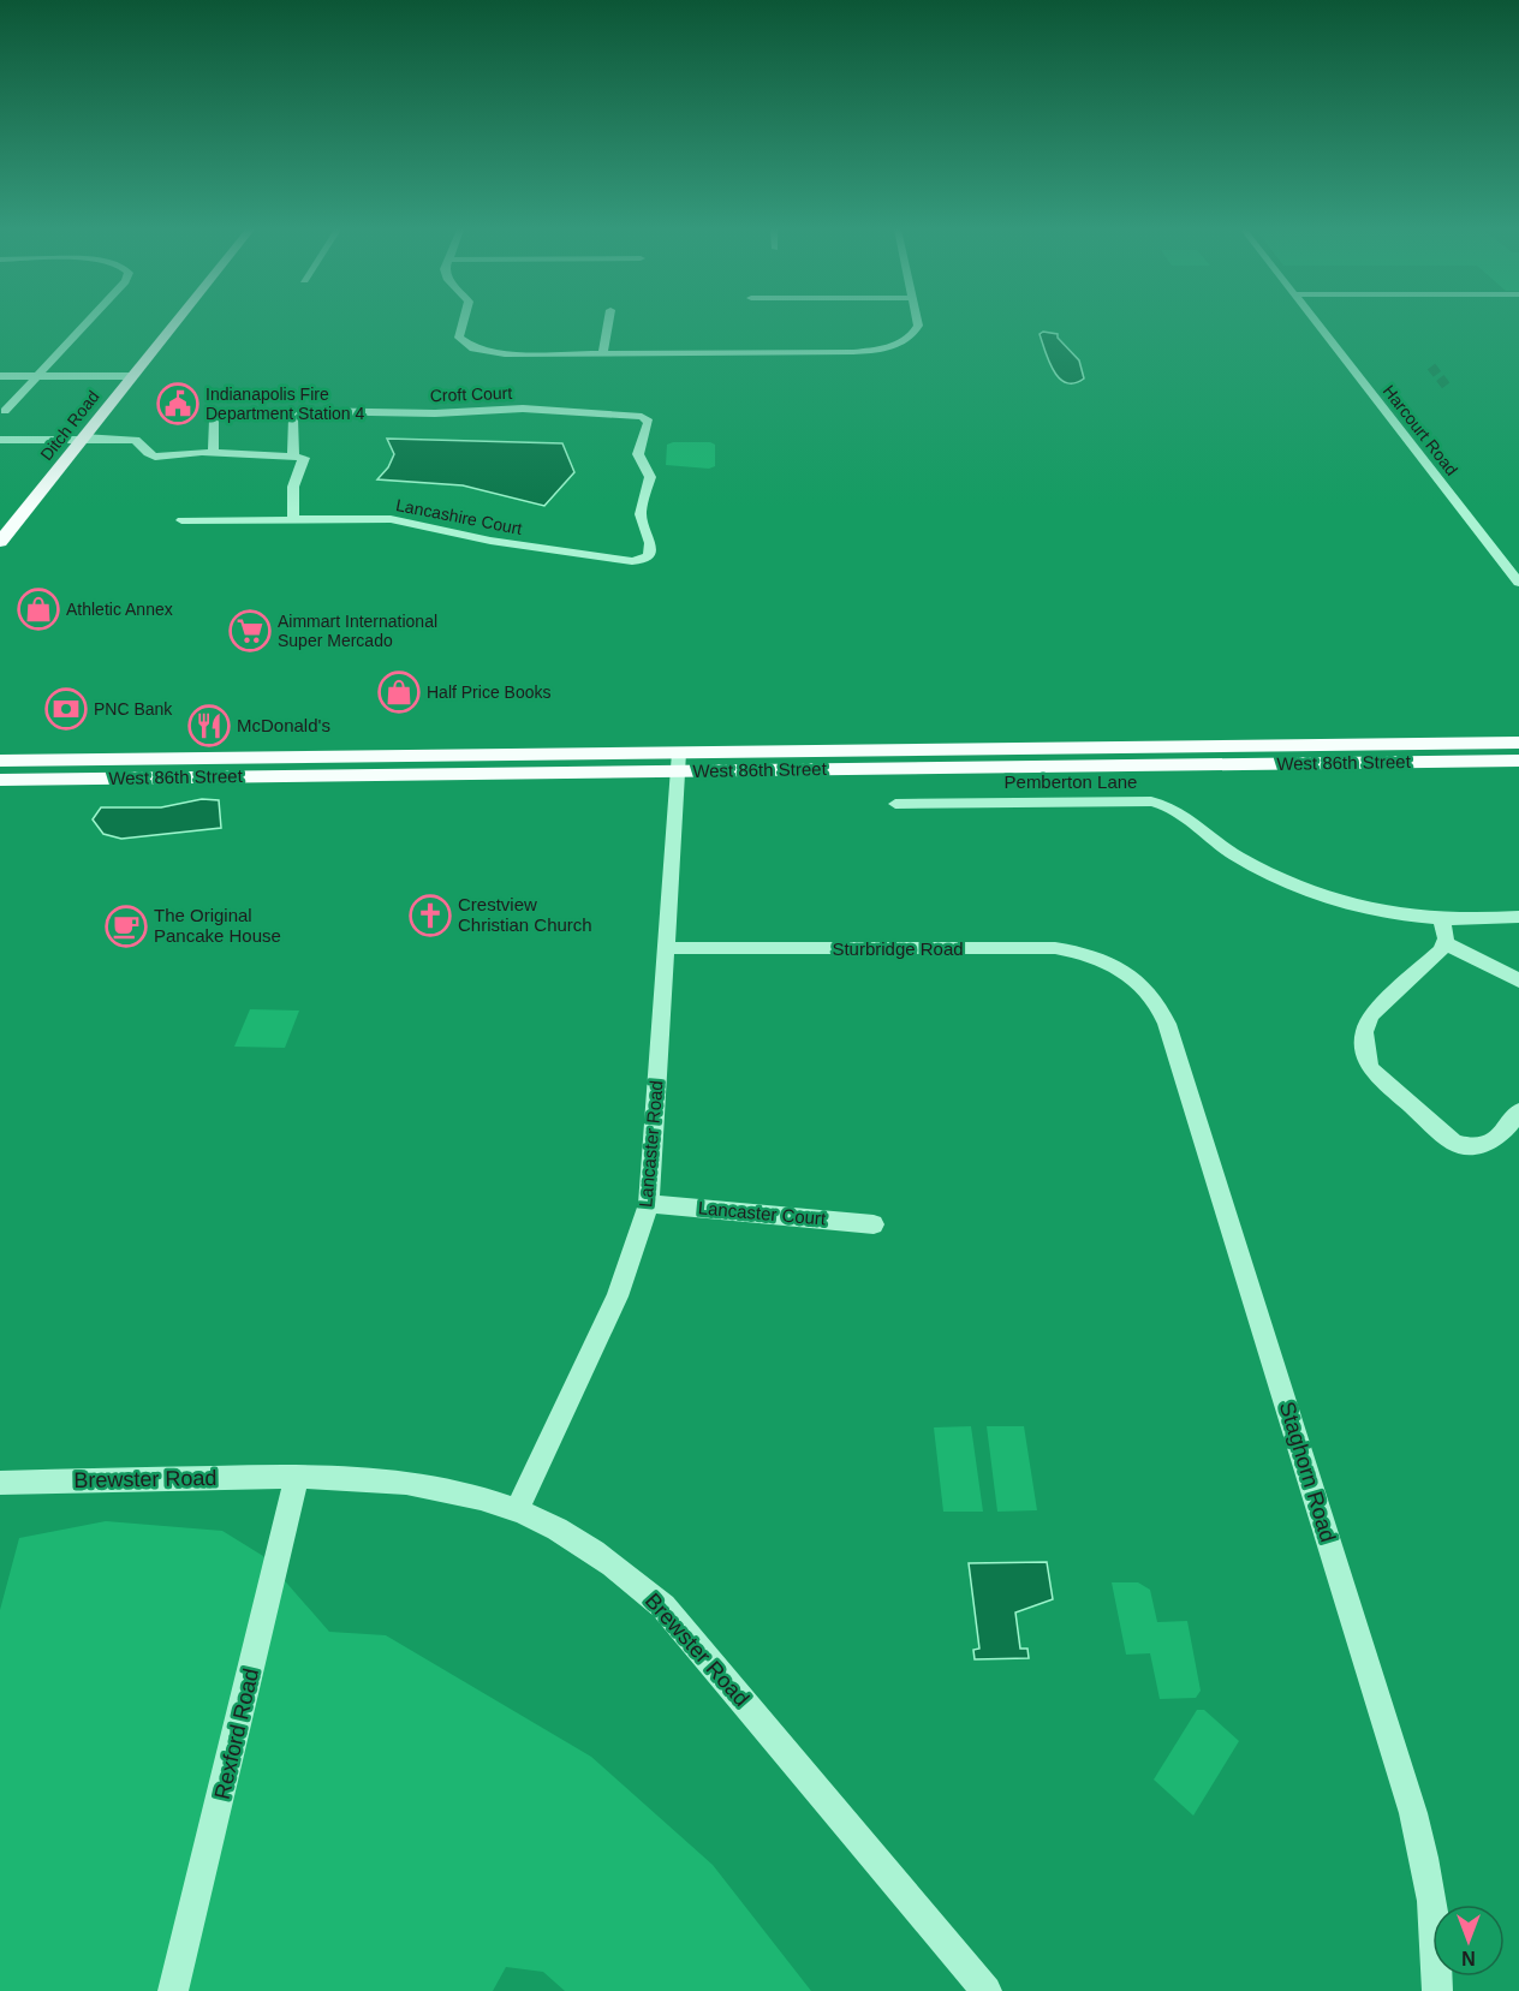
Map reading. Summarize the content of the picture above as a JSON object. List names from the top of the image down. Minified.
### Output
{"streets":{"main road":["Ditch Road","West 86th Street"],"street":["Croft Court","Harcourt Road","Lancashire Court","Pemberton Lane","Sturbridge Road","Lancaster Road","Lancaster Court","Staghorn Road","Brewster Road","Rexford Road"]},"crossings":[["Croft Court","Lancashire Court"],["West 86th Street","Lancaster Road"],["Sturbridge Road","Lancaster Road"],["Sturbridge Road","Staghorn Road"],["Lancaster Road","Lancaster Court"],["Lancaster Road","Brewster Road"],["Brewster Road","Rexford Road"]],"places":{"public building":["Indianapolis Fire Department Station 4"],"shop":["Athletic Annex","Half Price Books"],"supermarket":["Aimmart International Super Mercado"],"bank":["PNC Bank"],"restaurant":["McDonald's"],"church":["Crestview Christian Church"],"cafe":["The Original Pancake House"]},"north":"bottom"}
